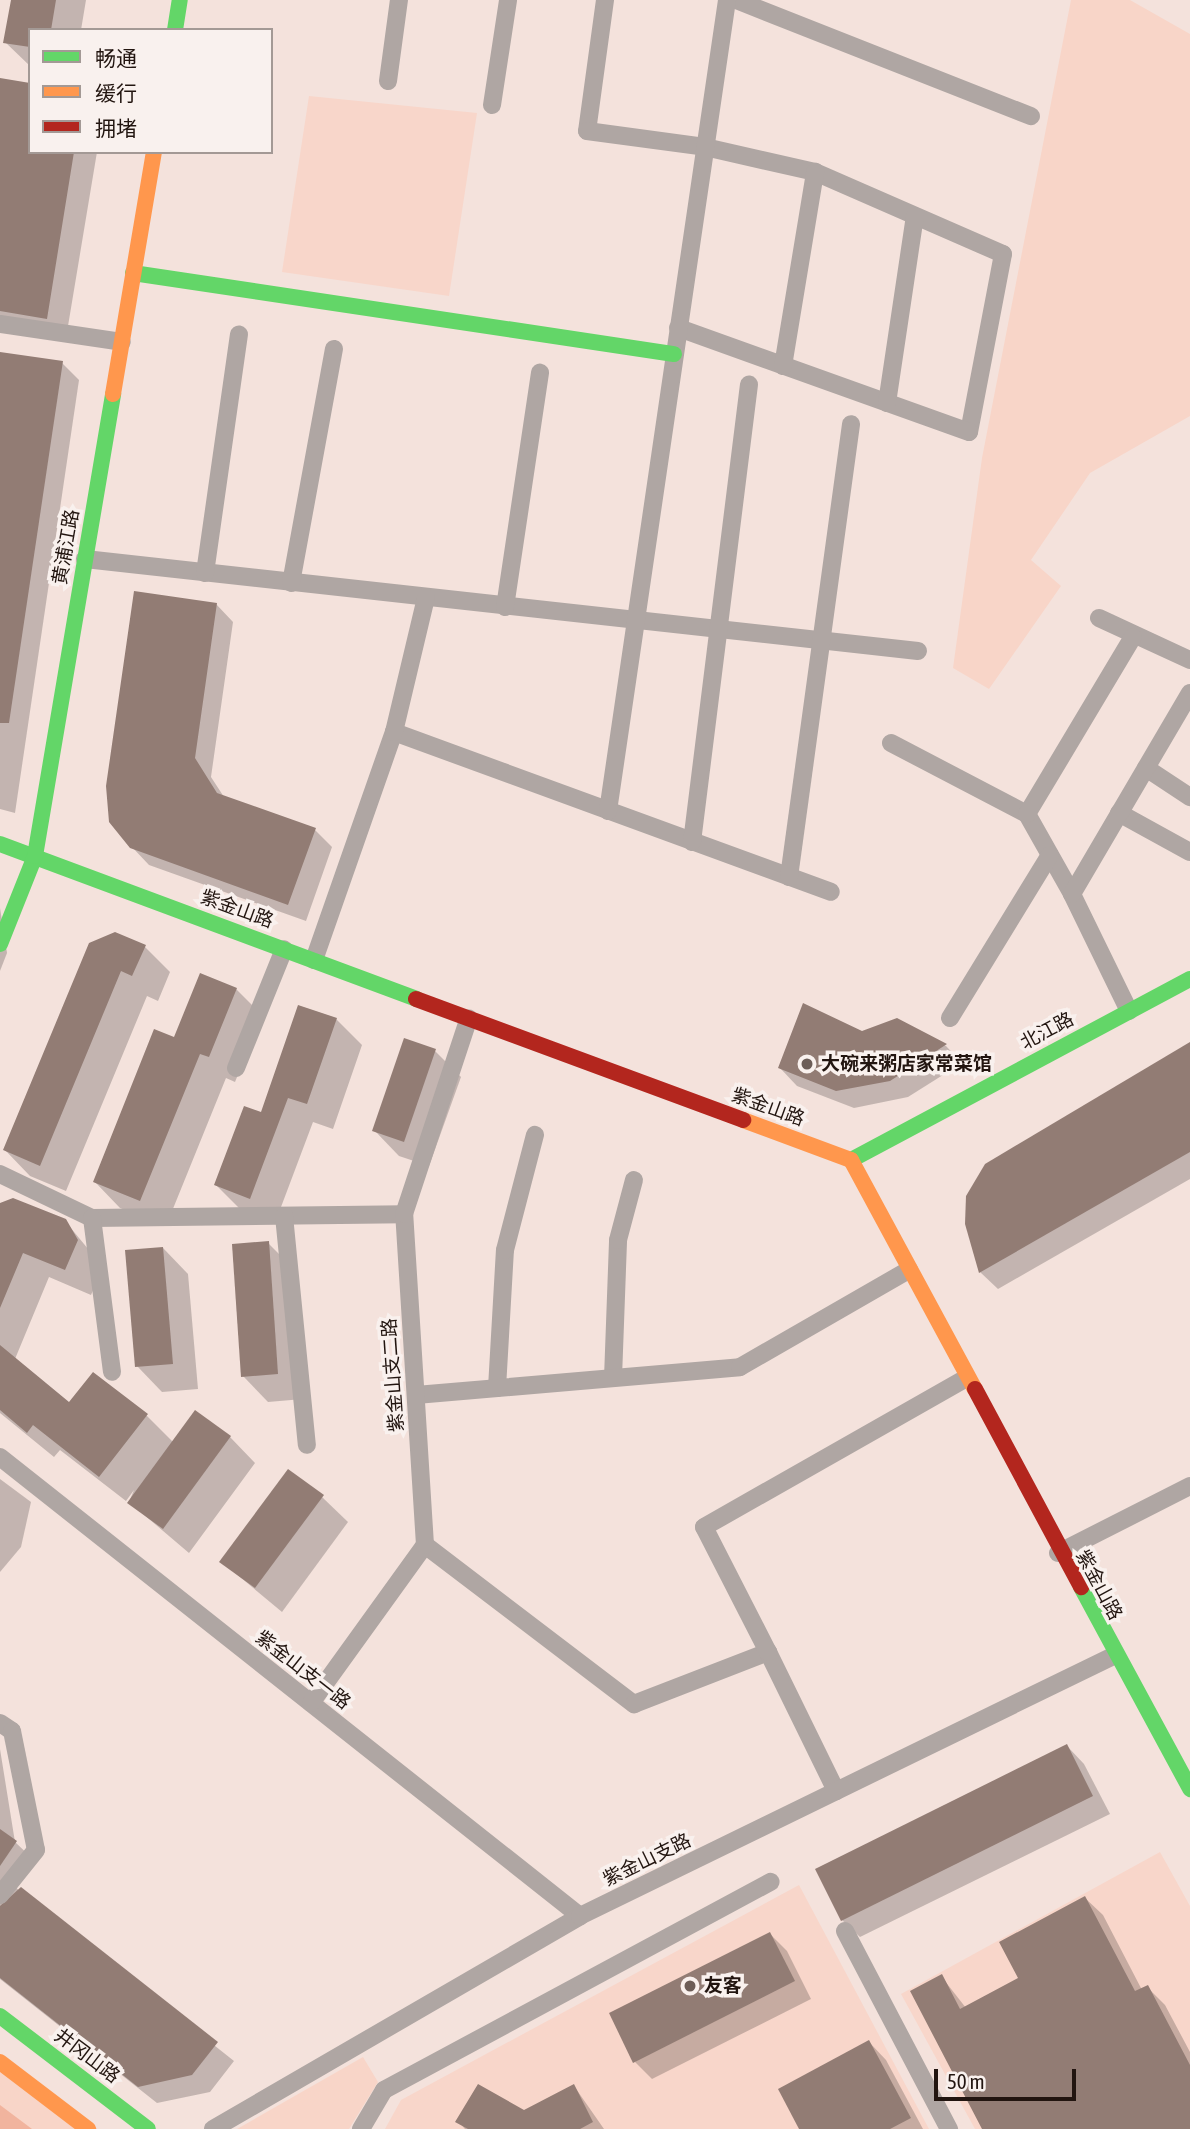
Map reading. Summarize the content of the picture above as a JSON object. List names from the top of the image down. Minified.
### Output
{"streets":{"street":["黄浦江路","紫金山路","北江路","紫金山支二路","紫金山支一路","紫金山支路","井冈山路"]},"crossings":[["黄浦江路","紫金山路"],["紫金山路","北江路"],["紫金山路","紫金山支二路"],["紫金山路","紫金山支路"],["紫金山支一路","紫金山支路"]],"places":["大碗来粥店家常菜馆","友客"],"legend":["畅通","缓行","拥堵"],"scale_bar":"50 m"}
